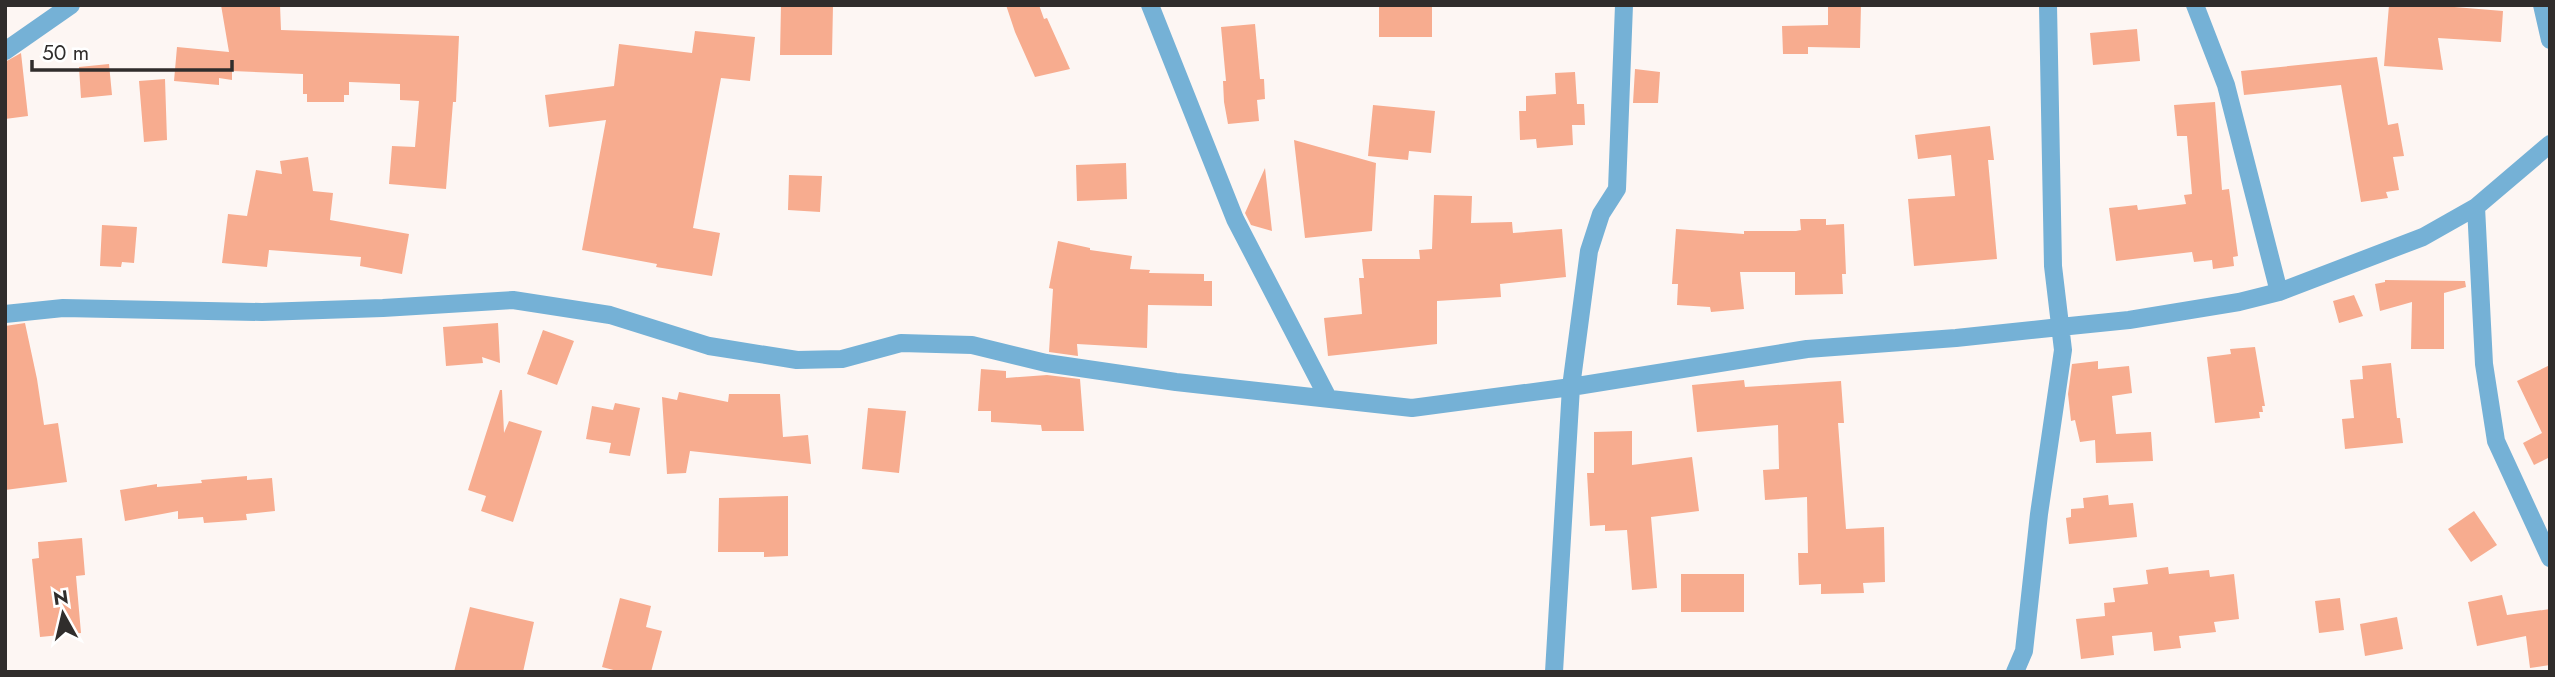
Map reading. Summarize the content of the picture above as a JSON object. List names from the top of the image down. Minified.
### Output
{"scale_bar":"50 m","north":"top"}
